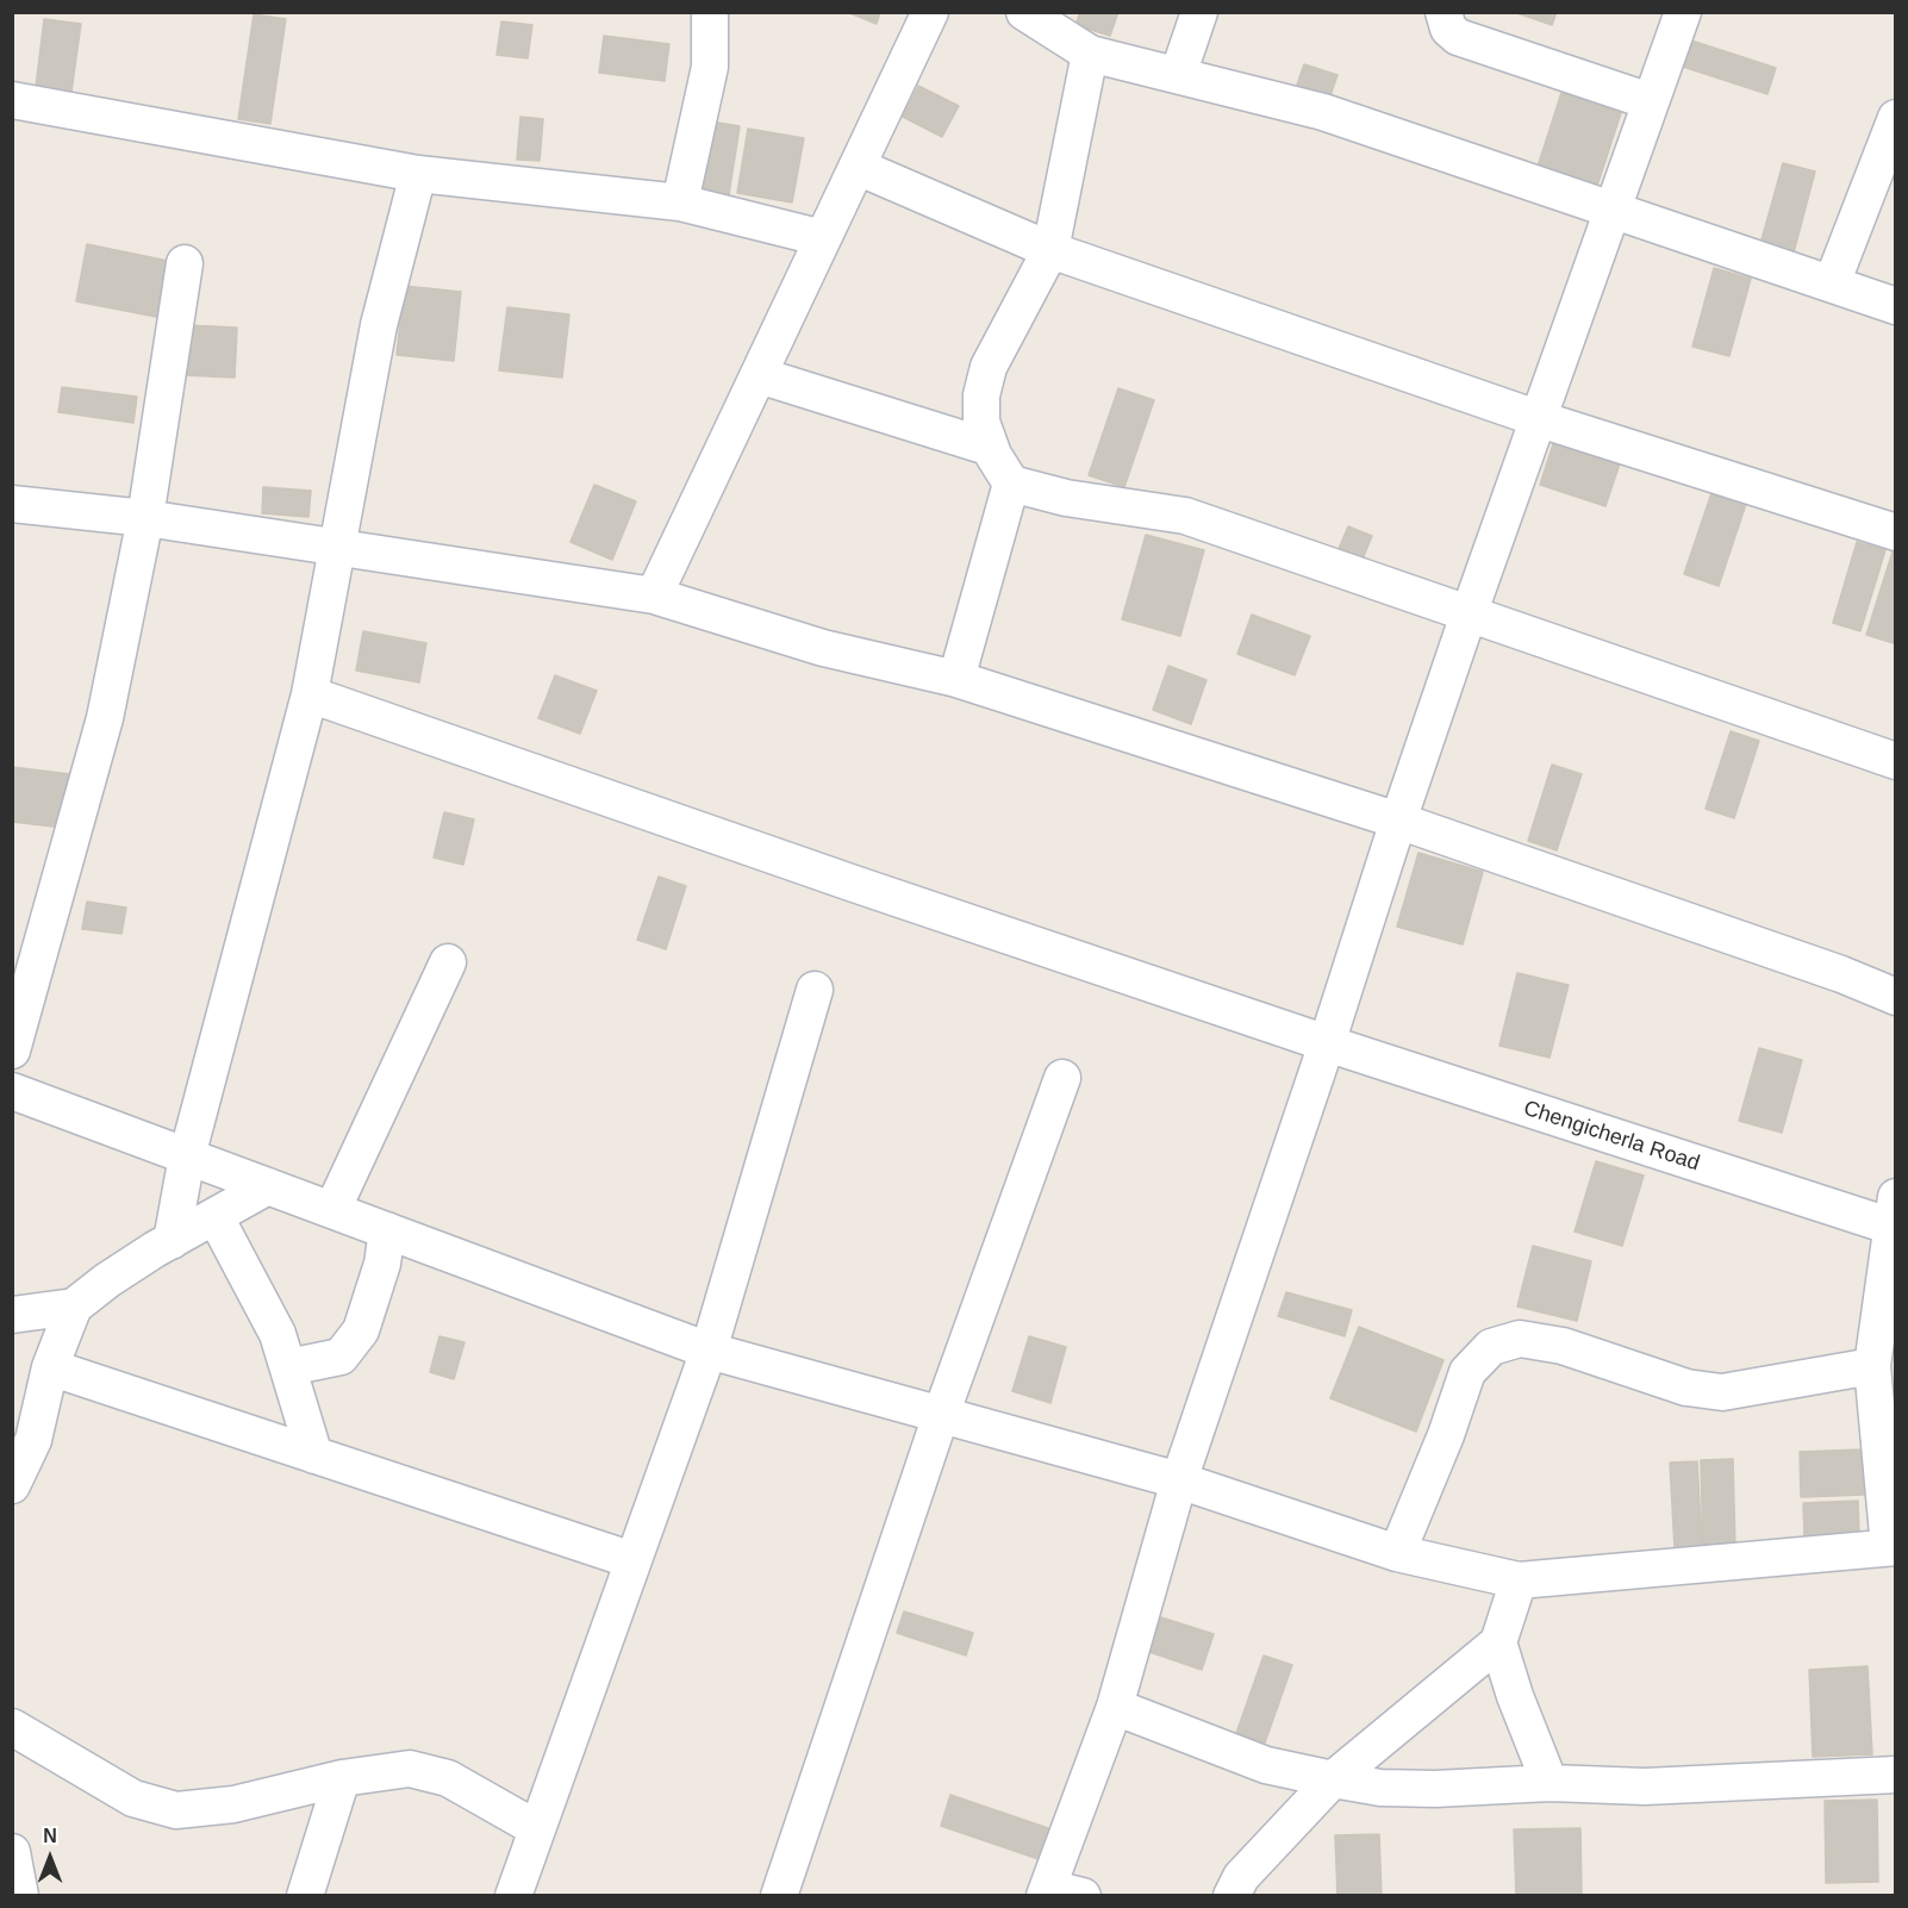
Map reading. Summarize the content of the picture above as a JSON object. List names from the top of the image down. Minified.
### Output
{"streets":{"street":["Chengicherla Road"]},"north":"top"}
